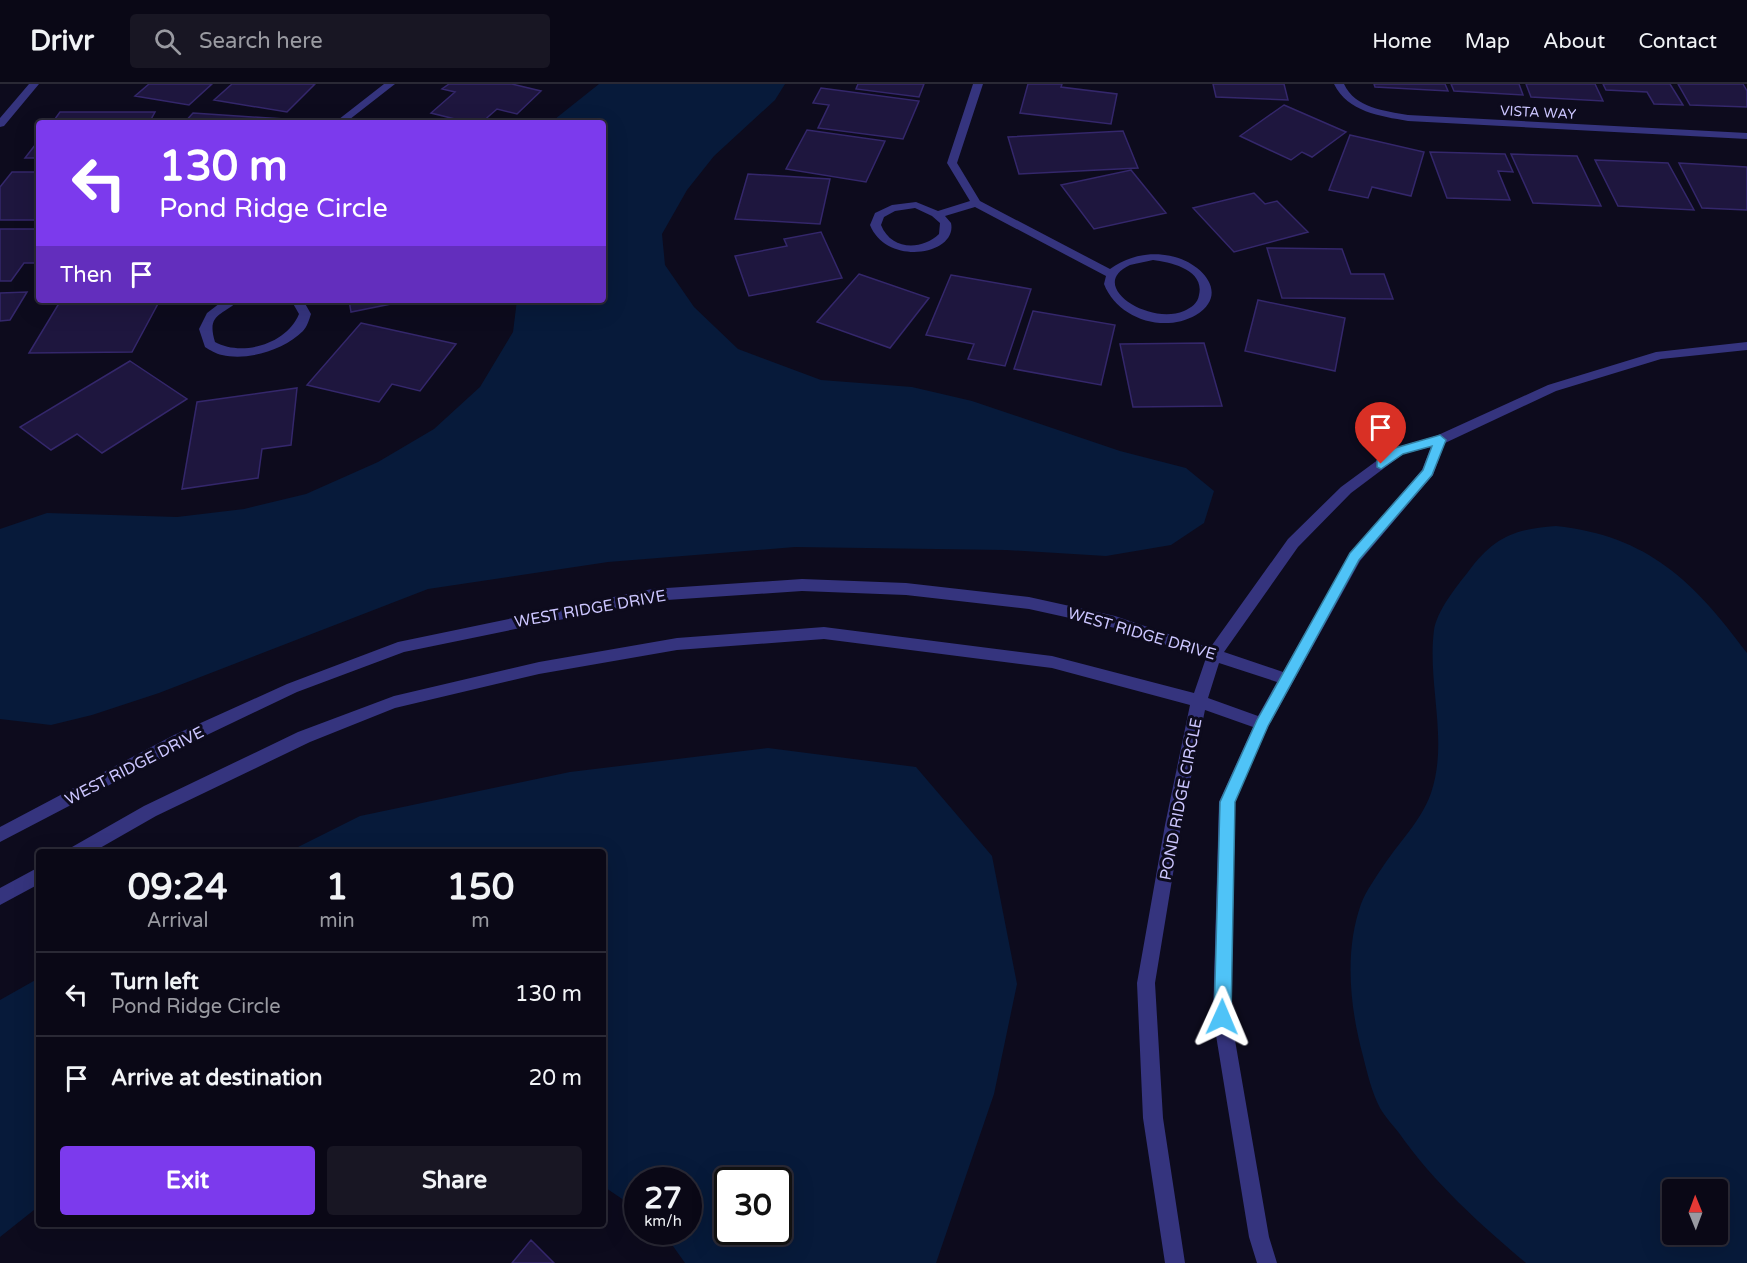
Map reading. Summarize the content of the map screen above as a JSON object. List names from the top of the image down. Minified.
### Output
{"streets":{"street":["VISTA WAY","WEST RIDGE DRIVE","POND RIDGE CIRCLE"]},"crossings":[["WEST RIDGE DRIVE","POND RIDGE CIRCLE"]],"north":"top","page":{"header":"Drivr","search":"Search here","nav":["Home","Map","About","Contact"],"turn":["130 m","Pond Ridge Circle"],"then":"Then","eta":["09:24","Arrival","1","min","150","m"],"list":[{"name":"Turn left","note":"Pond Ridge Circle","value":"130 m"},{"name":"Arrive at destination","value":"20 m"}],"buttons":["Exit","Share"],"speed":"27 km/h","limit":"30"}}
